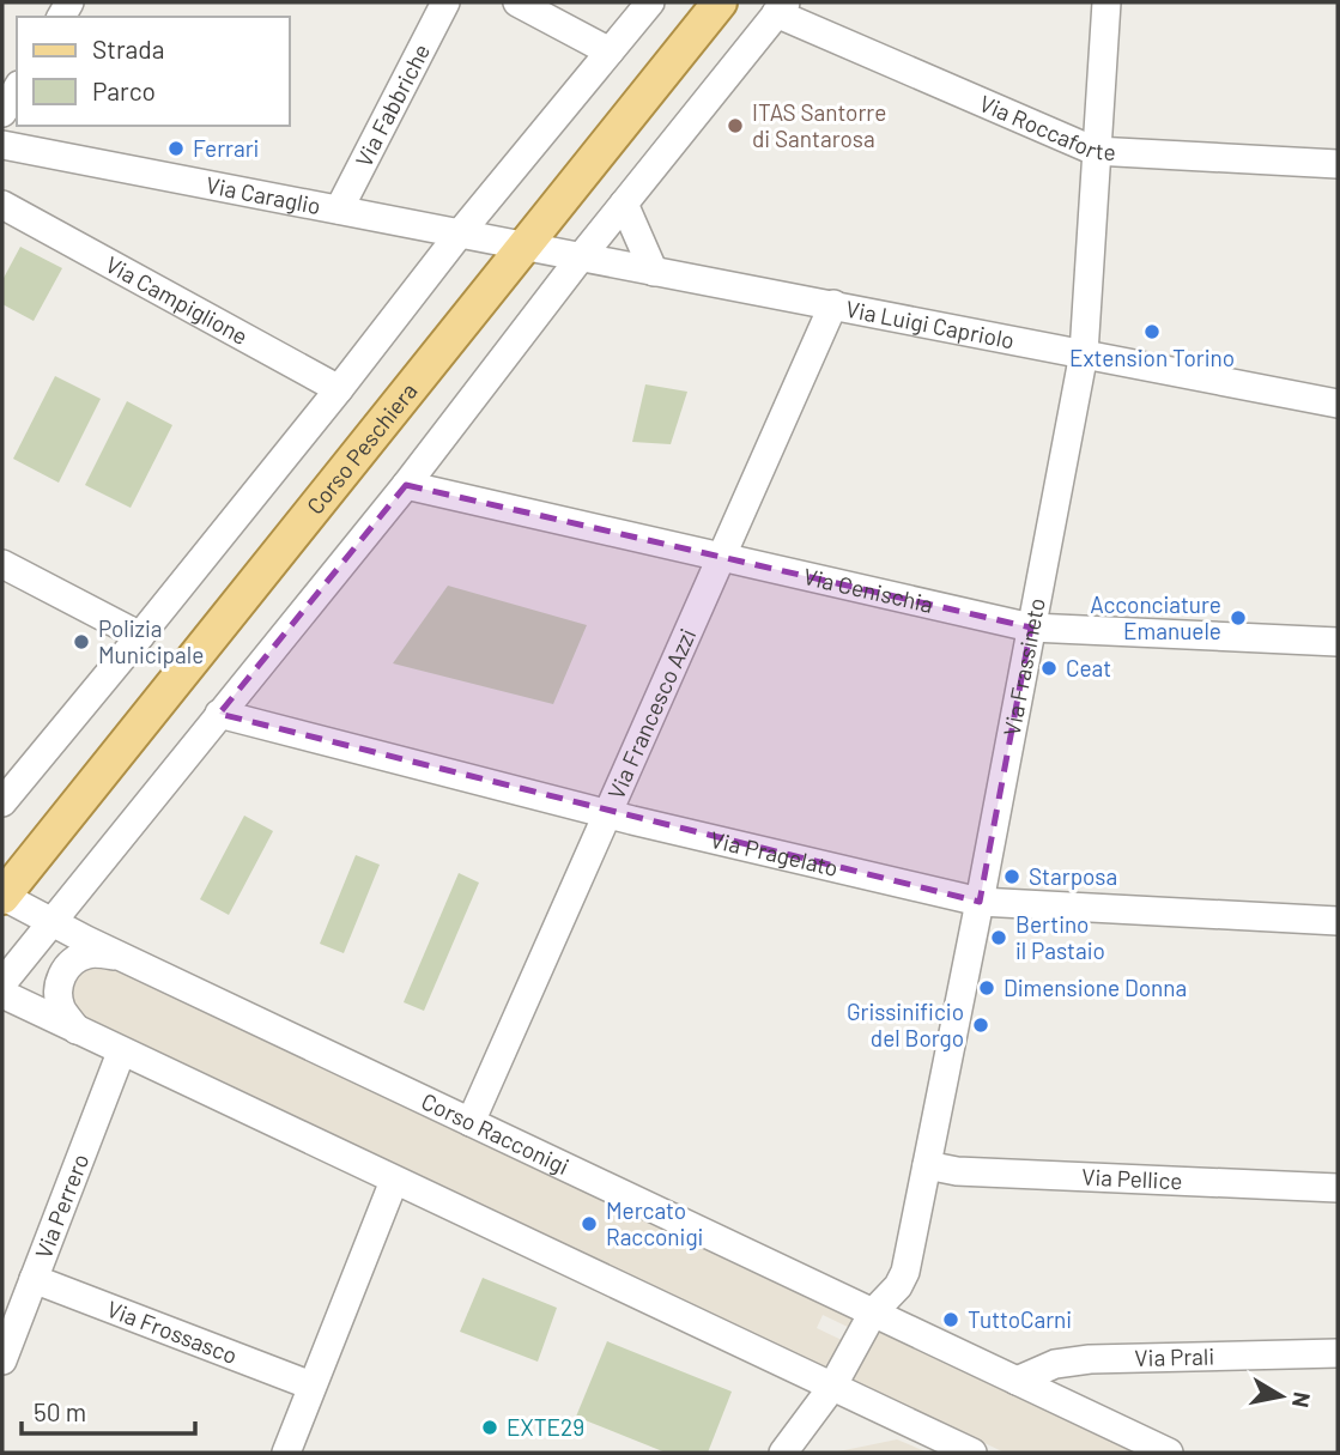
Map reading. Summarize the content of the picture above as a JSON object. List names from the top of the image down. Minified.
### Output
{"streets":{"main road":["Corso Peschiera"],"street":["Via Fabbriche","Via Roccaforte","Via Caraglio","Via Campiglione","Via Luigi Capriolo","Via Cenischia","Via Frassineto","Via Francesco Azzi","Via Pragelato","Corso Racconigi","Via Pellice","Via Perrero","Via Frossasco","Via Prali"]},"crossings":[["Via Fabbriche","Via Caraglio"],["Via Roccaforte","Via Frassineto"],["Via Caraglio","Via Luigi Capriolo"],["Via Caraglio","Corso Peschiera"],["Via Luigi Capriolo","Corso Peschiera"],["Via Luigi Capriolo","Via Frassineto"],["Via Luigi Capriolo","Via Francesco Azzi"],["Corso Peschiera","Corso Racconigi"],["Via Cenischia","Via Frassineto"],["Via Cenischia","Via Francesco Azzi"],["Via Frassineto","Via Pragelato"],["Via Frassineto","Corso Racconigi"],["Via Frassineto","Via Pellice"],["Via Francesco Azzi","Via Pragelato"],["Via Francesco Azzi","Corso Racconigi"],["Corso Racconigi","Via Prali"],["Via Perrero","Via Frossasco"]],"places":["ITAS Santorre di Santarosa","Ferrari","Extension Torino","Acconciature Emanuele","Polizia Municipale","Ceat","Starposa","Bertino il Pastaio","Dimensione Donna","Grissinificio del Borgo","Mercato Racconigi","TuttoCarni","EXTE29"],"legend":["Strada","Parco"],"scale_bar":"50 m","north":"right"}
